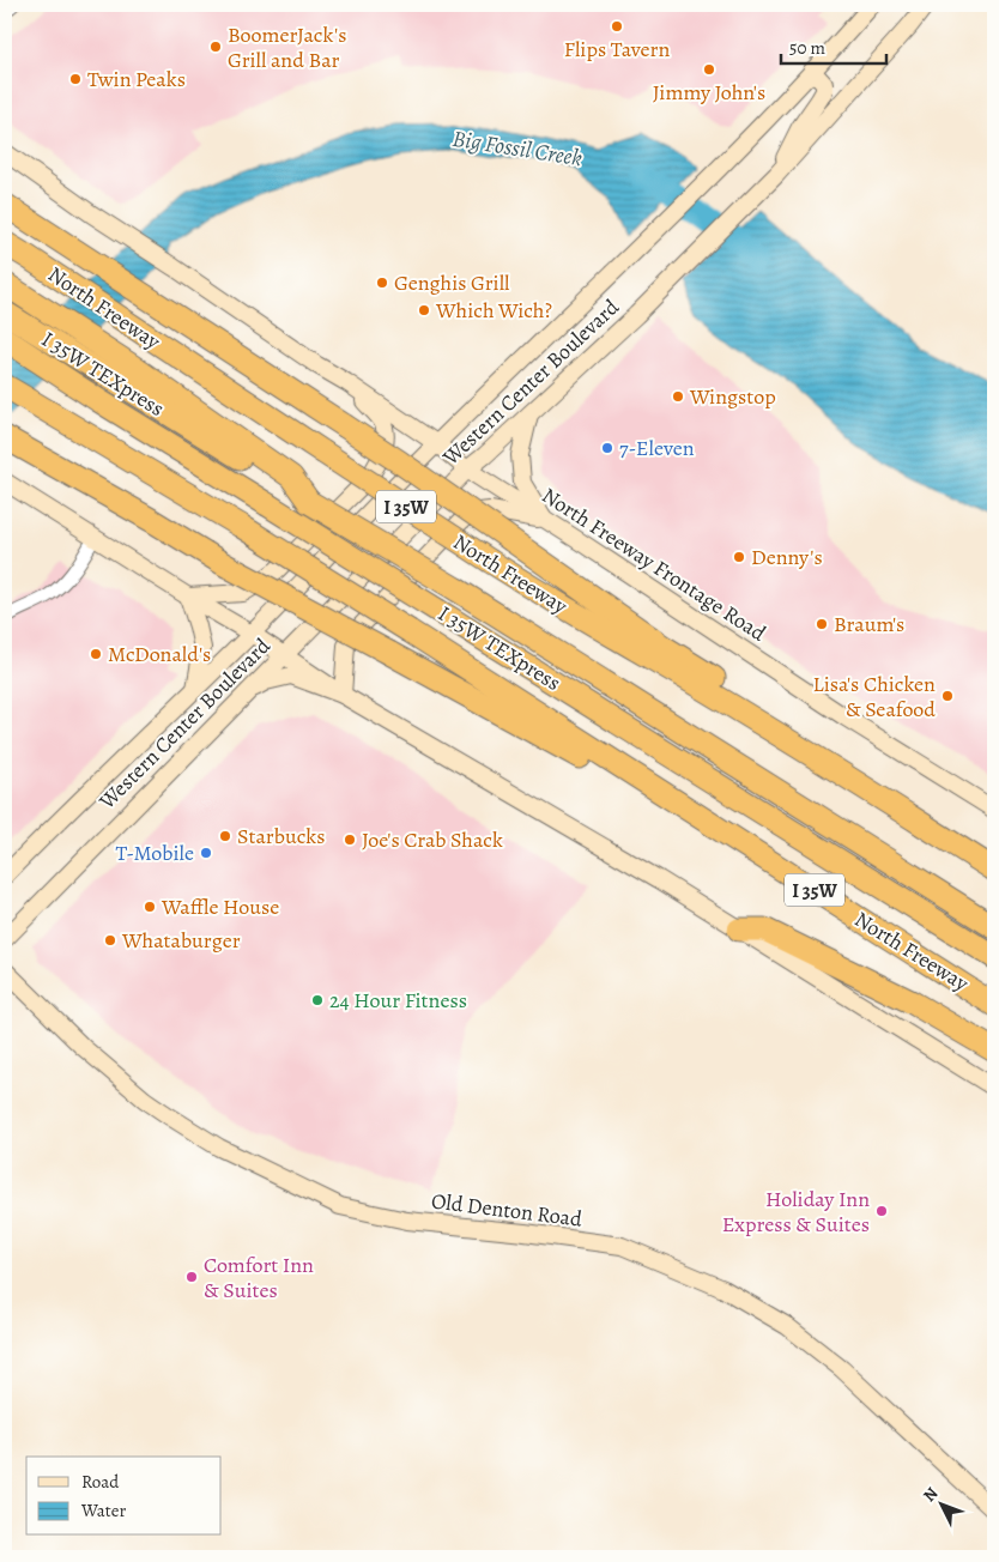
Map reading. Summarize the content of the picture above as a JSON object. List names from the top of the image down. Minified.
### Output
{"streets":{"highway":["North Freeway","I 35W TEXpress","I 35W"],"main road":["Western Center Boulevard","North Freeway Frontage Road","Old Denton Road"]},"crossings":[["Western Center Boulevard","North Freeway Frontage Road"]],"water":["Big Fossil Creek"],"places":["Flips Tavern","BoomerJack's Grill and Bar","Jimmy John's","Twin Peaks","Genghis Grill","Which Wich?","Wingstop","7-Eleven","Denny's","Braum's","McDonald's","Lisa's Chicken & Seafood","Starbucks","Joe's Crab Shack","T-Mobile","Waffle House","Whataburger","24 Hour Fitness","Holiday Inn Express & Suites","Comfort Inn & Suites"],"legend":["Road","Water"],"scale_bar":"50 m","north":"top left"}
